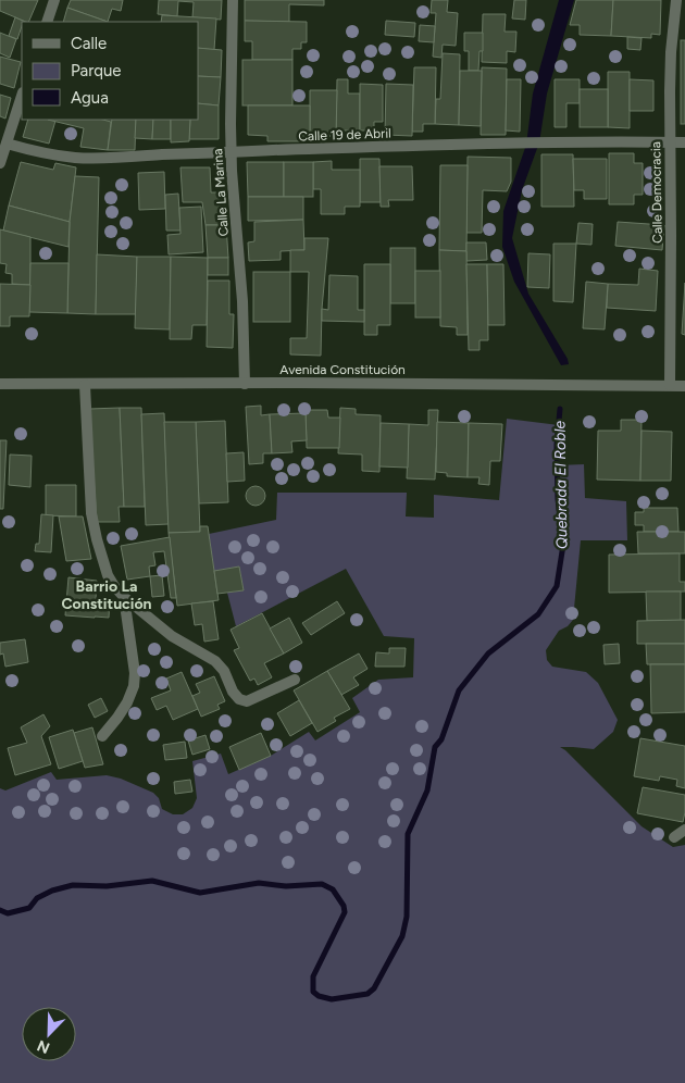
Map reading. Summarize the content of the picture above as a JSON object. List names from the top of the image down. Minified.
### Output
{"streets":{"street":["Calle 19 de Abril","Calle La Marina","Calle Democracia","Avenida Constitución"]},"crossings":[["Calle 19 de Abril","Calle La Marina"],["Calle 19 de Abril","Calle Democracia"],["Calle La Marina","Avenida Constitución"],["Calle Democracia","Avenida Constitución"]],"districts":["Barrio La Constitución"],"water":["Quebrada El Roble"],"legend":["Calle","Parque","Agua"],"north":"bottom left"}
